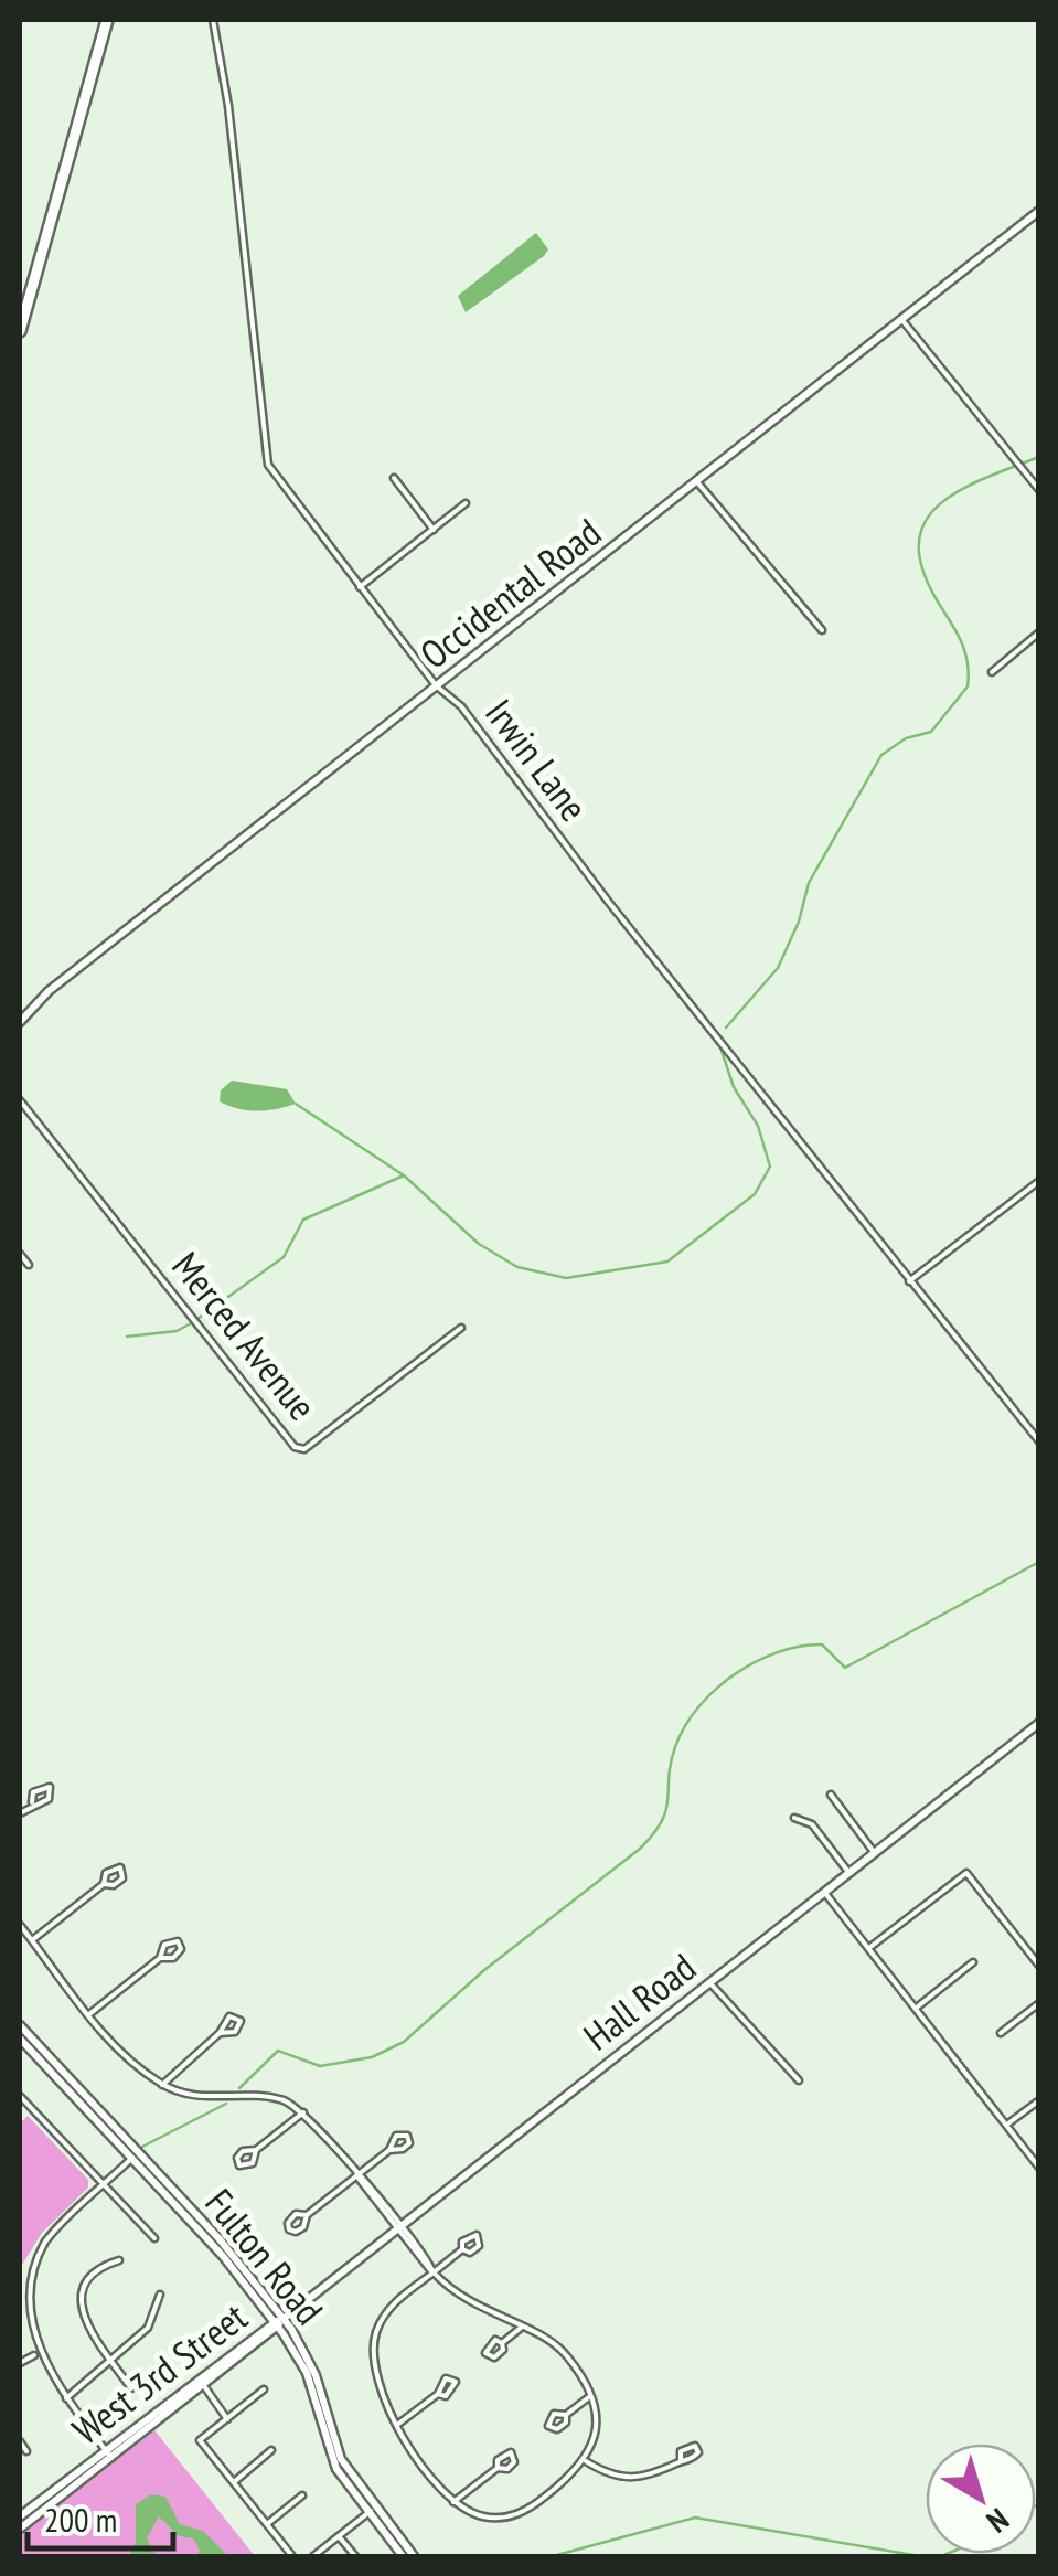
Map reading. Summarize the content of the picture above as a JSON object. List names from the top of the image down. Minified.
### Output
{"streets":{"street":["Occidental Road","Irwin Lane","Merced Avenue","Hall Road","Fulton Road","West 3rd Street"]},"crossings":[["Occidental Road","Irwin Lane"],["Hall Road","Fulton Road"],["Hall Road","West 3rd Street"],["Fulton Road","West 3rd Street"]],"scale_bar":"200 m","north":"bottom right"}
